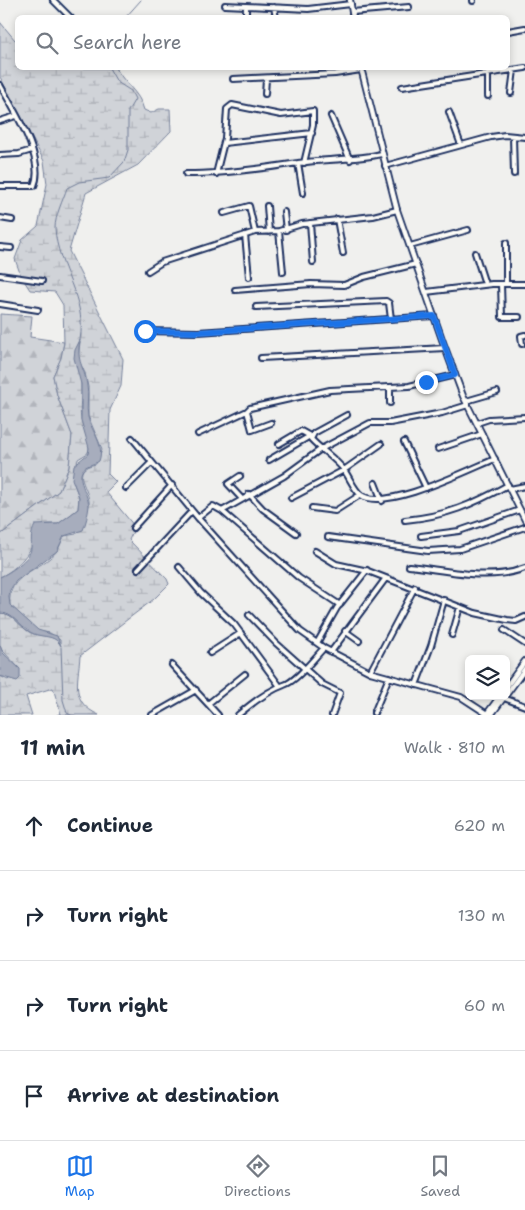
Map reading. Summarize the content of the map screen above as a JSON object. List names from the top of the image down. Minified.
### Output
{"page":{"search":"Search here","heading":["11 min","Walk · 810 m"],"list":[["Continue","620 m"],["Turn right","130 m"],["Turn right","60 m"],"Arrive at destination"],"nav":["Map","Directions","Saved"]}}
